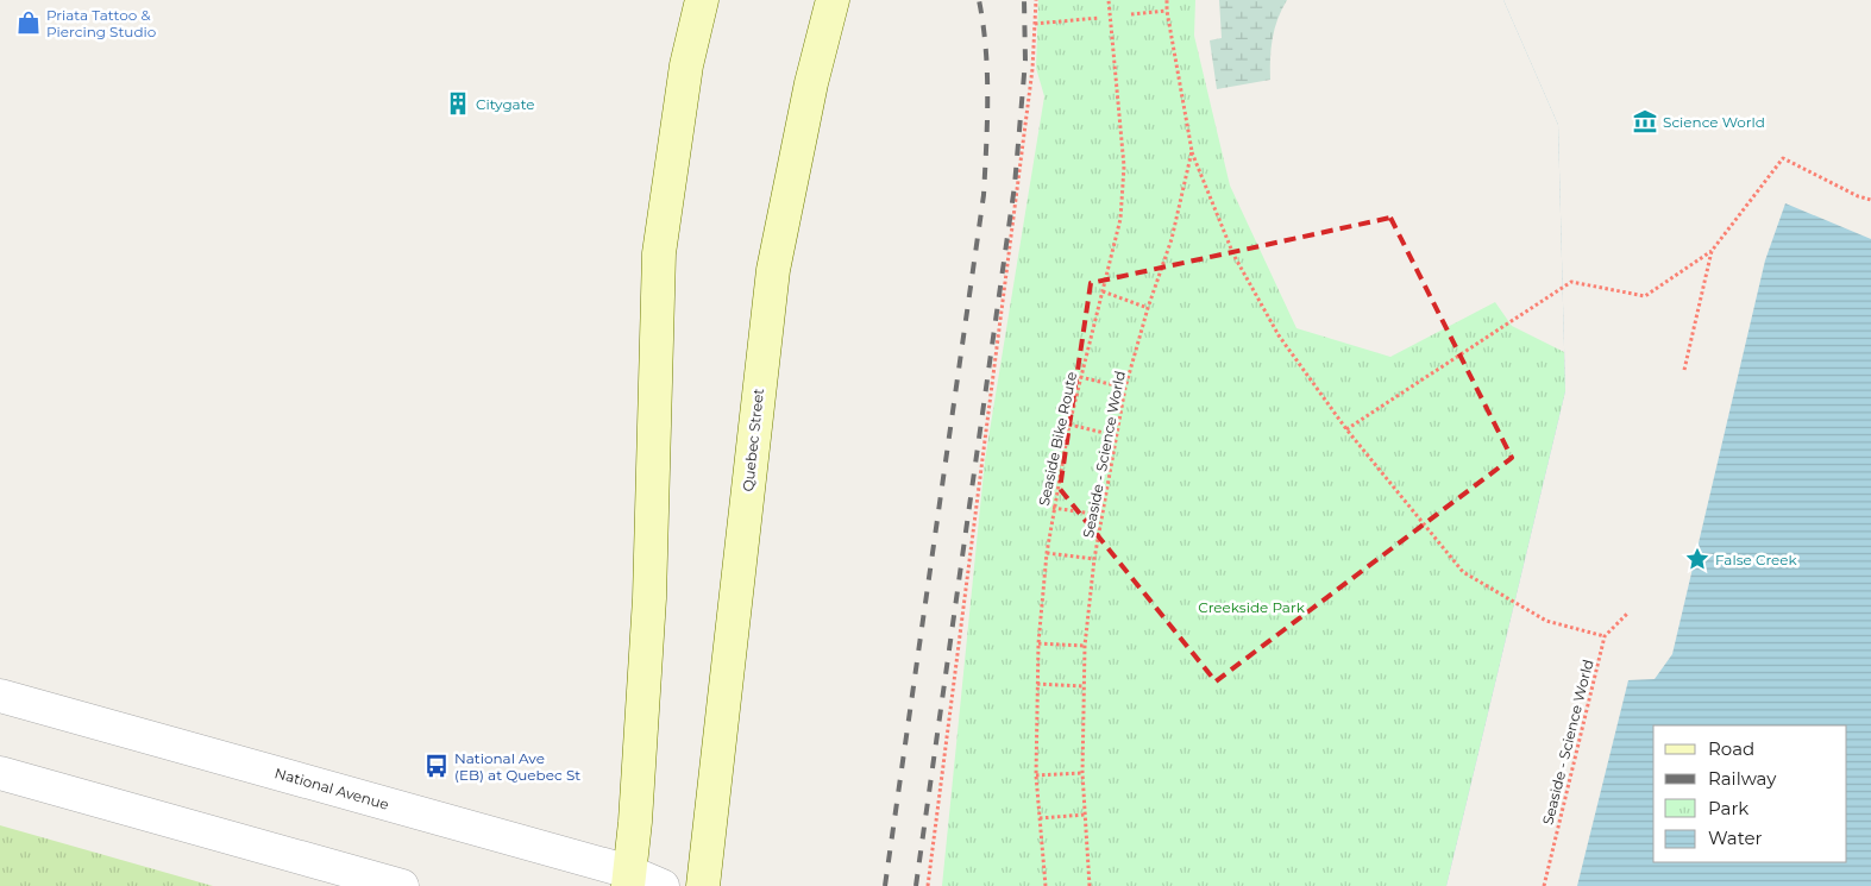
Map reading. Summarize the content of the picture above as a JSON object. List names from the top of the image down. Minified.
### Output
{"streets":{"main road":["Quebec Street"],"street":["National Avenue"],"path":["Seaside Bike Route","Seaside - Science World"]},"parks":["Creekside Park"],"places":{"shop":["Priata Tattoo & Piercing Studio"],"building":["Citygate"],"museum":["Science World"],"place":["False Creek"],"bus stop":["National Ave (EB) at Quebec St"]},"legend":["Road","Railway","Park","Water"]}
